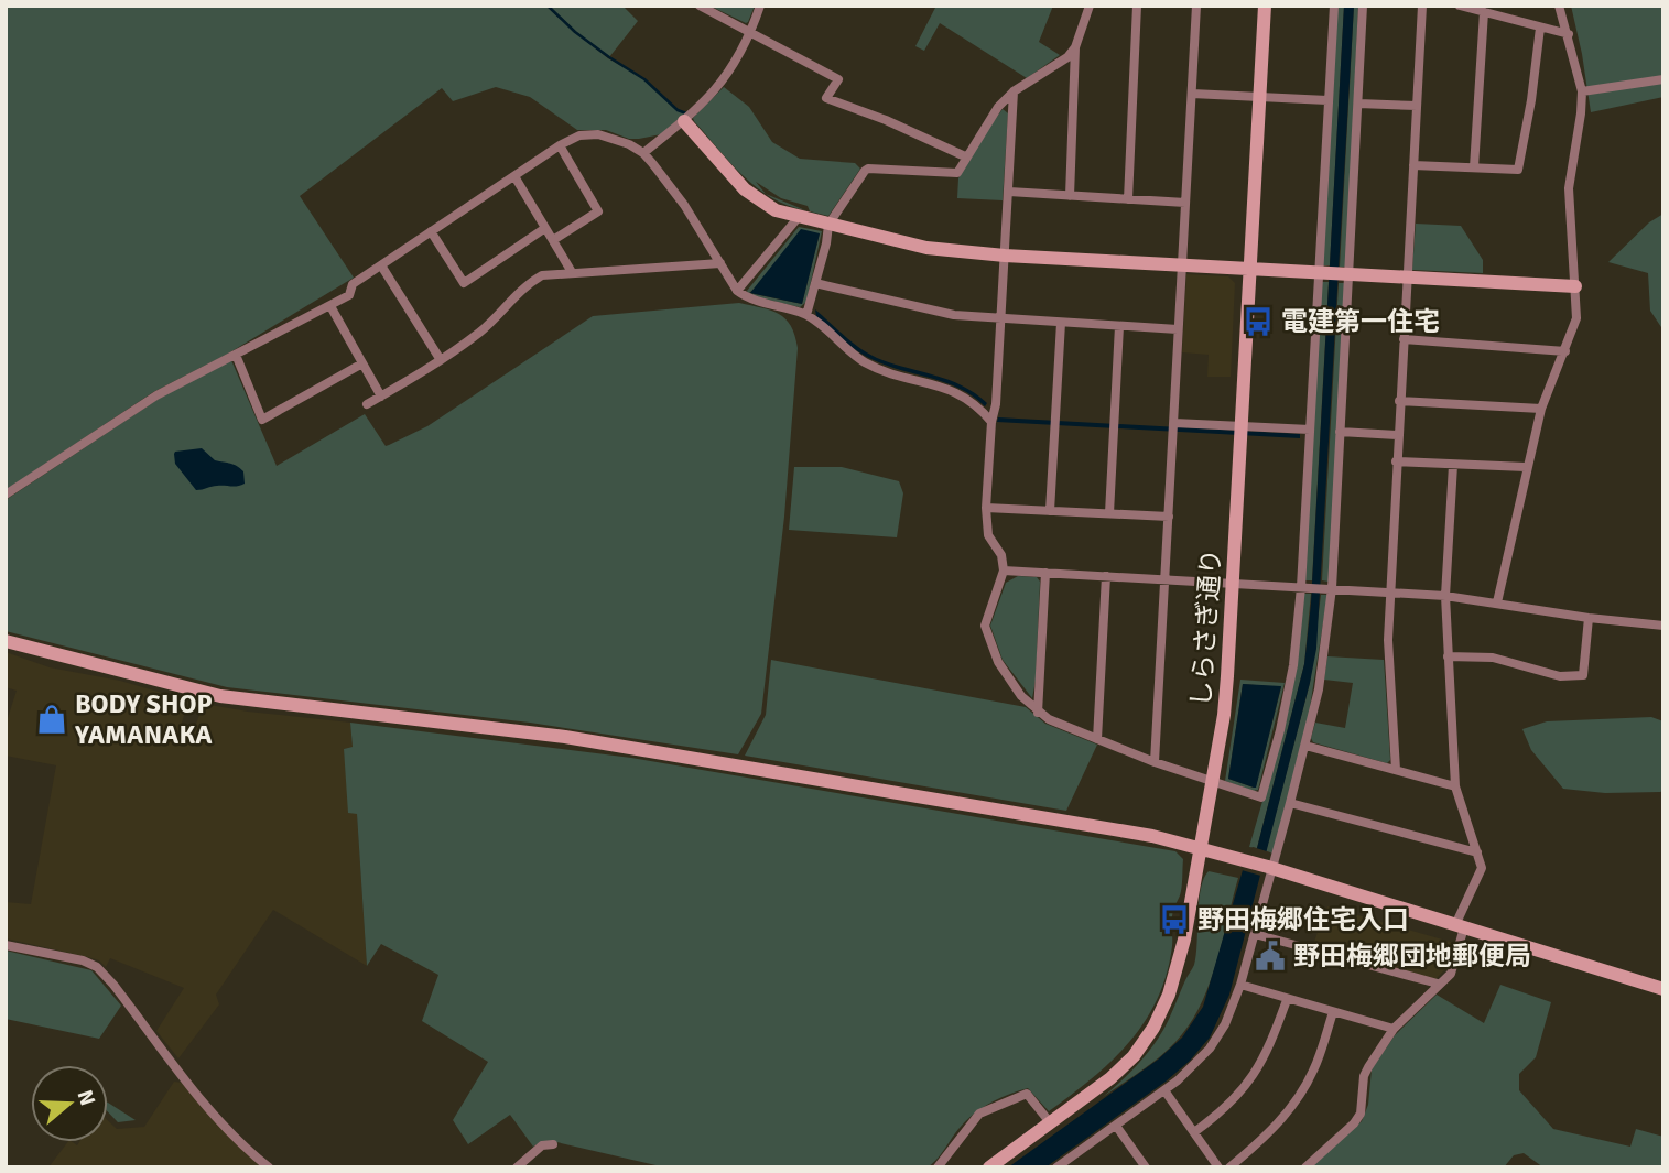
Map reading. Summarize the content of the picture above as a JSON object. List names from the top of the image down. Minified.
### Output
{"streets":{"street":["しらさぎ通り"]},"places":{"bus stop":["電建第一住宅","野田梅郷住宅入口"],"shop":["BODY SHOP YAMANAKA"],"public building":["野田梅郷団地郵便局"]},"north":"right"}
